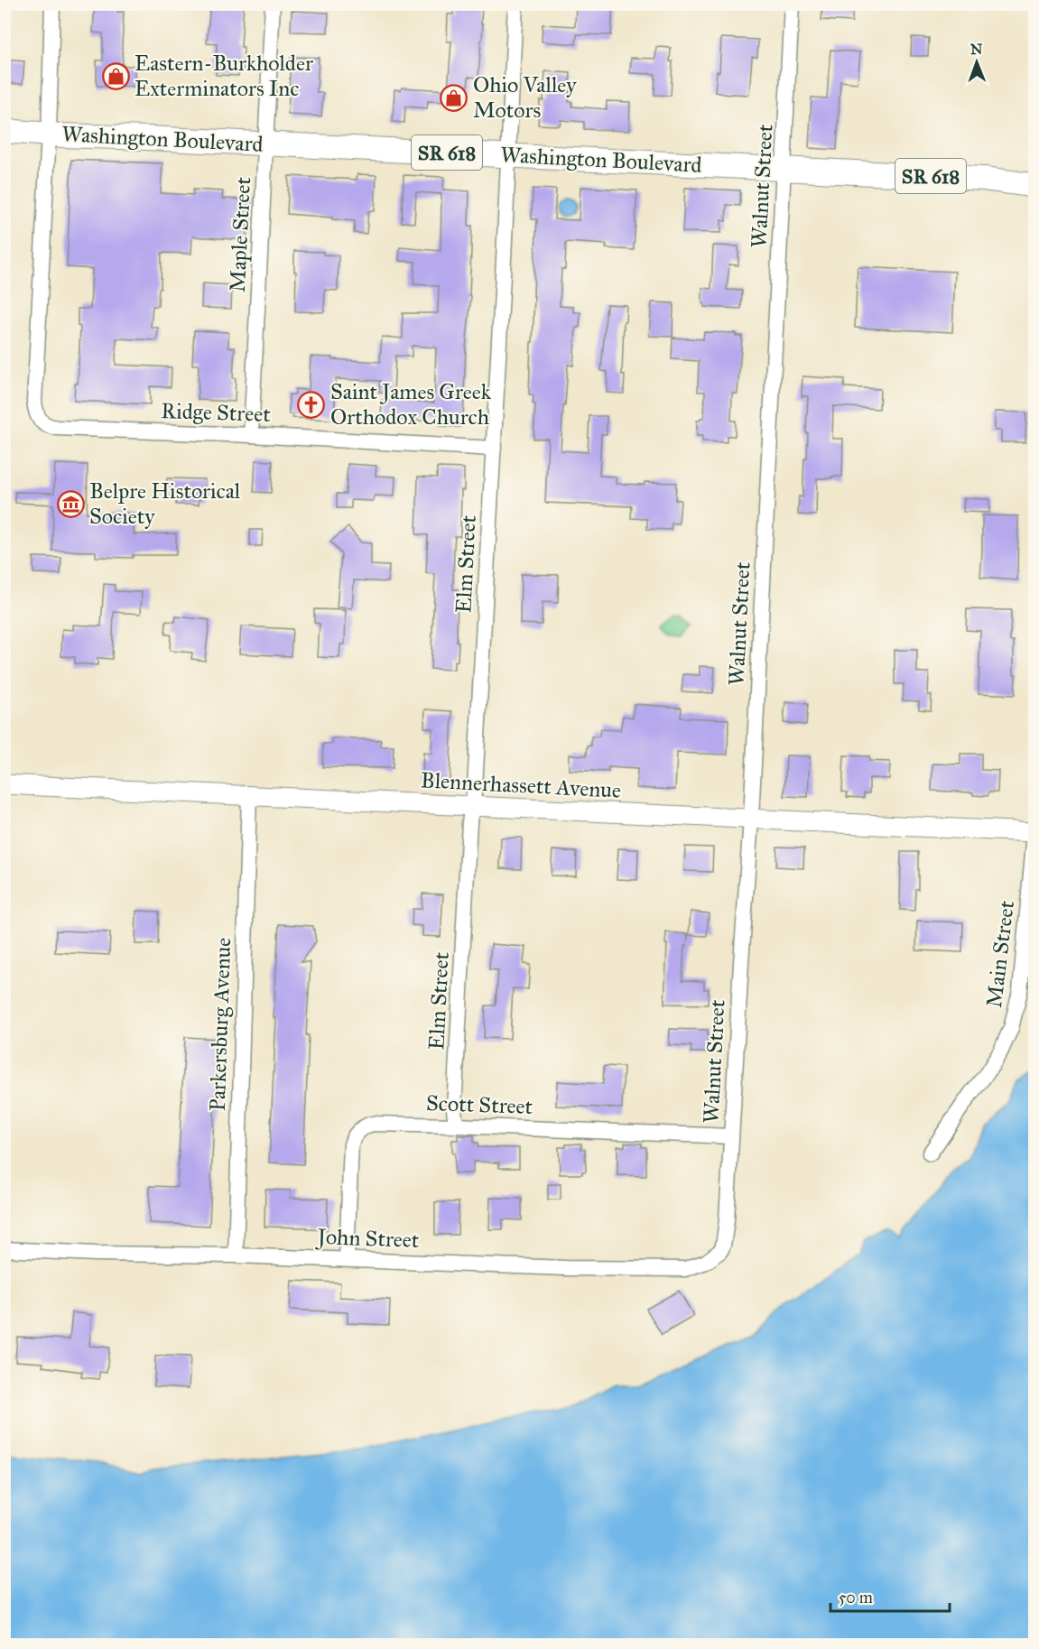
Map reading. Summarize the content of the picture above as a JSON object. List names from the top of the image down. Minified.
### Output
{"streets":{"main road":["Washington Boulevard","SR 618"],"street":["Walnut Street","Maple Street","Ridge Street","Elm Street","Blennerhassett Avenue","Main Street","Parkersburg Avenue","Scott Street","John Street"]},"crossings":[["Washington Boulevard","Walnut Street"],["Washington Boulevard","Maple Street"],["Washington Boulevard","Ridge Street"],["Washington Boulevard","Elm Street"],["Walnut Street","Blennerhassett Avenue"],["Walnut Street","Scott Street"],["Walnut Street","John Street"],["Maple Street","Ridge Street"],["Ridge Street","Elm Street"],["Elm Street","Blennerhassett Avenue"],["Elm Street","Scott Street"],["Blennerhassett Avenue","Main Street"],["Blennerhassett Avenue","Parkersburg Avenue"],["Parkersburg Avenue","John Street"],["Scott Street","John Street"]],"places":{"shop":["Eastern-Burkholder Exterminators Inc","Ohio Valley Motors"],"church":["Saint James Greek Orthodox Church"],"museum":["Belpre Historical Society"]},"scale_bar":"50 m","north":"top"}
